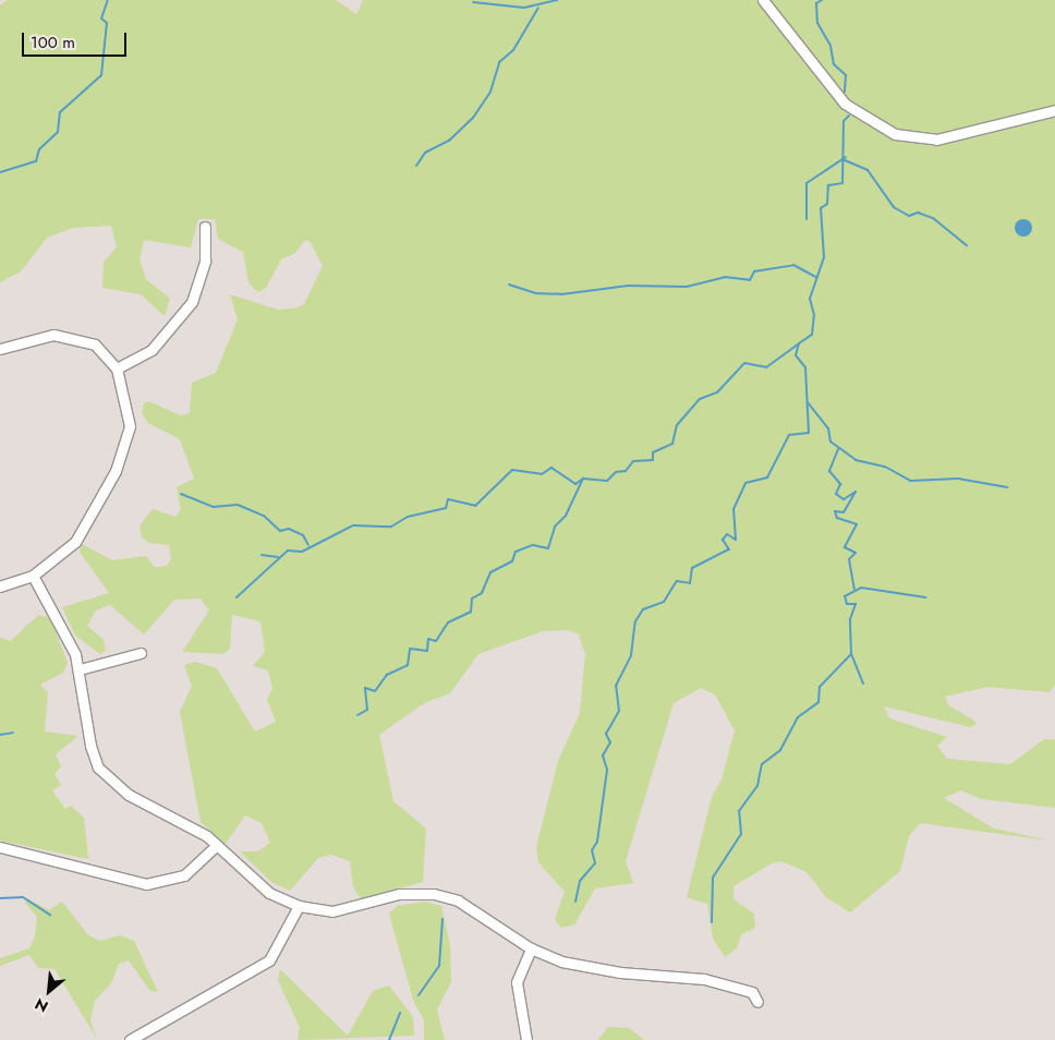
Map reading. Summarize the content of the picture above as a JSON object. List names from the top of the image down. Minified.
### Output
{"scale_bar":"100 m","north":"bottom left"}
